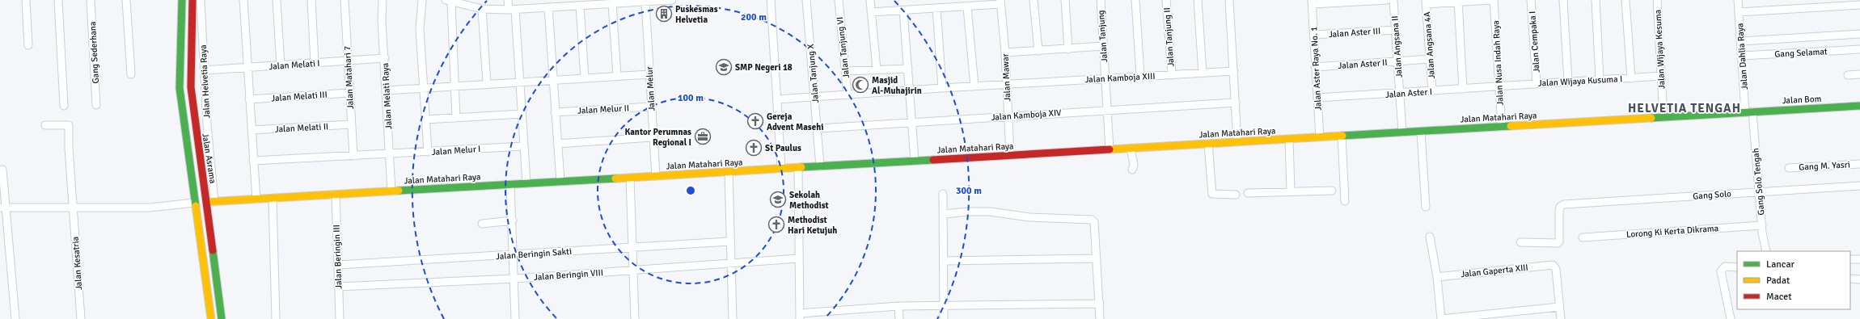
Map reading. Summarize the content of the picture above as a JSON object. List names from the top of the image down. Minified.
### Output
{"streets":{"main road":["Jalan Bom","Jalan Matahari Raya","Jalan Asrama"],"street":["Jalan Aster III","Jalan Tanjung","Jalan Tanjung II","Jalan Cempaka I","Jalan Angsana 4A","Jalan Angsana II","Jalan Tanjung VI","Jalan Wijaya Kesuma","Gang Sederhana","Gang Selamat","Jalan Dahlia Raya","Jalan Nusa Indah Raya","Jalan Aster II","Jalan Melati I","Jalan Aster Raya No. 1","Jalan Tanjung X","Jalan Matahari 7","Jalan Mawar","Jalan Kamboja XIII","Jalan Wijaya Kusuma I","Jalan Helvetia Raya","Jalan Melur","Jalan Aster I","Jalan Melati III","Jalan Melati Raya","Jalan Melur II","Jalan Kamboja XIV","Jalan Melati II","Jalan Melur I","Gang M. Yasri","Gang Solo Tengah","Gang Solo","Lorong Ki Kerta Dikrama","Jalan Beringin Sakti","Jalan Beringin III","Jalan Kesatria","Jalan Gaperta XIII","Jalan Beringin VIII"]},"crossings":[["Jalan Aster III","Jalan Angsana II"],["Jalan Aster III","Jalan Aster Raya No. 1"],["Jalan Tanjung","Jalan Kamboja XIII"],["Jalan Tanjung","Jalan Kamboja XIV"],["Jalan Tanjung","Jalan Matahari Raya"],["Jalan Tanjung II","Jalan Kamboja XIII"],["Jalan Cempaka I","Jalan Wijaya Kusuma I"],["Jalan Angsana 4A","Jalan Aster II"],["Jalan Angsana 4A","Jalan Aster I"],["Jalan Angsana II","Jalan Aster II"],["Jalan Angsana II","Jalan Aster I"],["Jalan Angsana II","Jalan Matahari Raya"],["Jalan Tanjung VI","Jalan Kamboja XIII"],["Jalan Wijaya Kesuma","Jalan Wijaya Kusuma I"],["Jalan Wijaya Kesuma","Jalan Matahari Raya"],["Gang Selamat","Jalan Dahlia Raya"],["Jalan Dahlia Raya","Jalan Bom"],["Jalan Dahlia Raya","Jalan Matahari Raya"],["Jalan Dahlia Raya","Gang Solo Tengah"],["Jalan Nusa Indah Raya","Jalan Wijaya Kusuma I"],["Jalan Nusa Indah Raya","Jalan Aster I"],["Jalan Nusa Indah Raya","Jalan Matahari Raya"],["Jalan Aster II","Jalan Aster Raya No. 1"],["Jalan Melati I","Jalan Matahari 7"],["Jalan Melati I","Jalan Helvetia Raya"],["Jalan Melati I","Jalan Melati Raya"],["Jalan Aster Raya No. 1","Jalan Aster I"],["Jalan Aster Raya No. 1","Jalan Matahari Raya"],["Jalan Tanjung X","Jalan Kamboja XIII"],["Jalan Tanjung X","Jalan Kamboja XIV"],["Jalan Tanjung X","Jalan Matahari Raya"],["Jalan Matahari 7","Jalan Melati III"],["Jalan Matahari 7","Jalan Melati II"],["Jalan Mawar","Jalan Kamboja XIII"],["Jalan Mawar","Jalan Kamboja XIV"],["Jalan Mawar","Jalan Matahari Raya"],["Jalan Wijaya Kusuma I","Jalan Aster I"],["Jalan Helvetia Raya","Jalan Matahari Raya"],["Jalan Helvetia Raya","Jalan Asrama"],["Jalan Melur","Jalan Melur II"],["Jalan Melur","Jalan Matahari Raya"],["Jalan Melati Raya","Jalan Matahari Raya"],["Jalan Melati Raya","Jalan Melur I"],["Jalan Bom","Jalan Matahari Raya"],["Jalan Bom","Gang Solo Tengah"],["Jalan Matahari Raya","Jalan Asrama"],["Jalan Matahari Raya","Gang Solo Tengah"],["Jalan Matahari Raya","Jalan Beringin III"],["Gang Solo Tengah","Gang Solo"],["Gang Solo Tengah","Lorong Ki Kerta Dikrama"],["Jalan Beringin Sakti","Jalan Beringin III"],["Jalan Beringin III","Jalan Beringin VIII"]],"districts":["HELVETIA TENGAH"],"places":{"building":["Puskesmas Helvetia"],"school or university":["SMP Negeri 18","Sekolah Methodist"],"mosque":["Masjid Al-Muhajirin"],"church":["Gereja Advent Masehi","St Paulus","Methodist Hari Ketujuh"],"office":["Kantor Perumnas Regional I"]},"legend":["Lancar","Padat","Macet"],"rings":["200 m","100 m","300 m"]}
